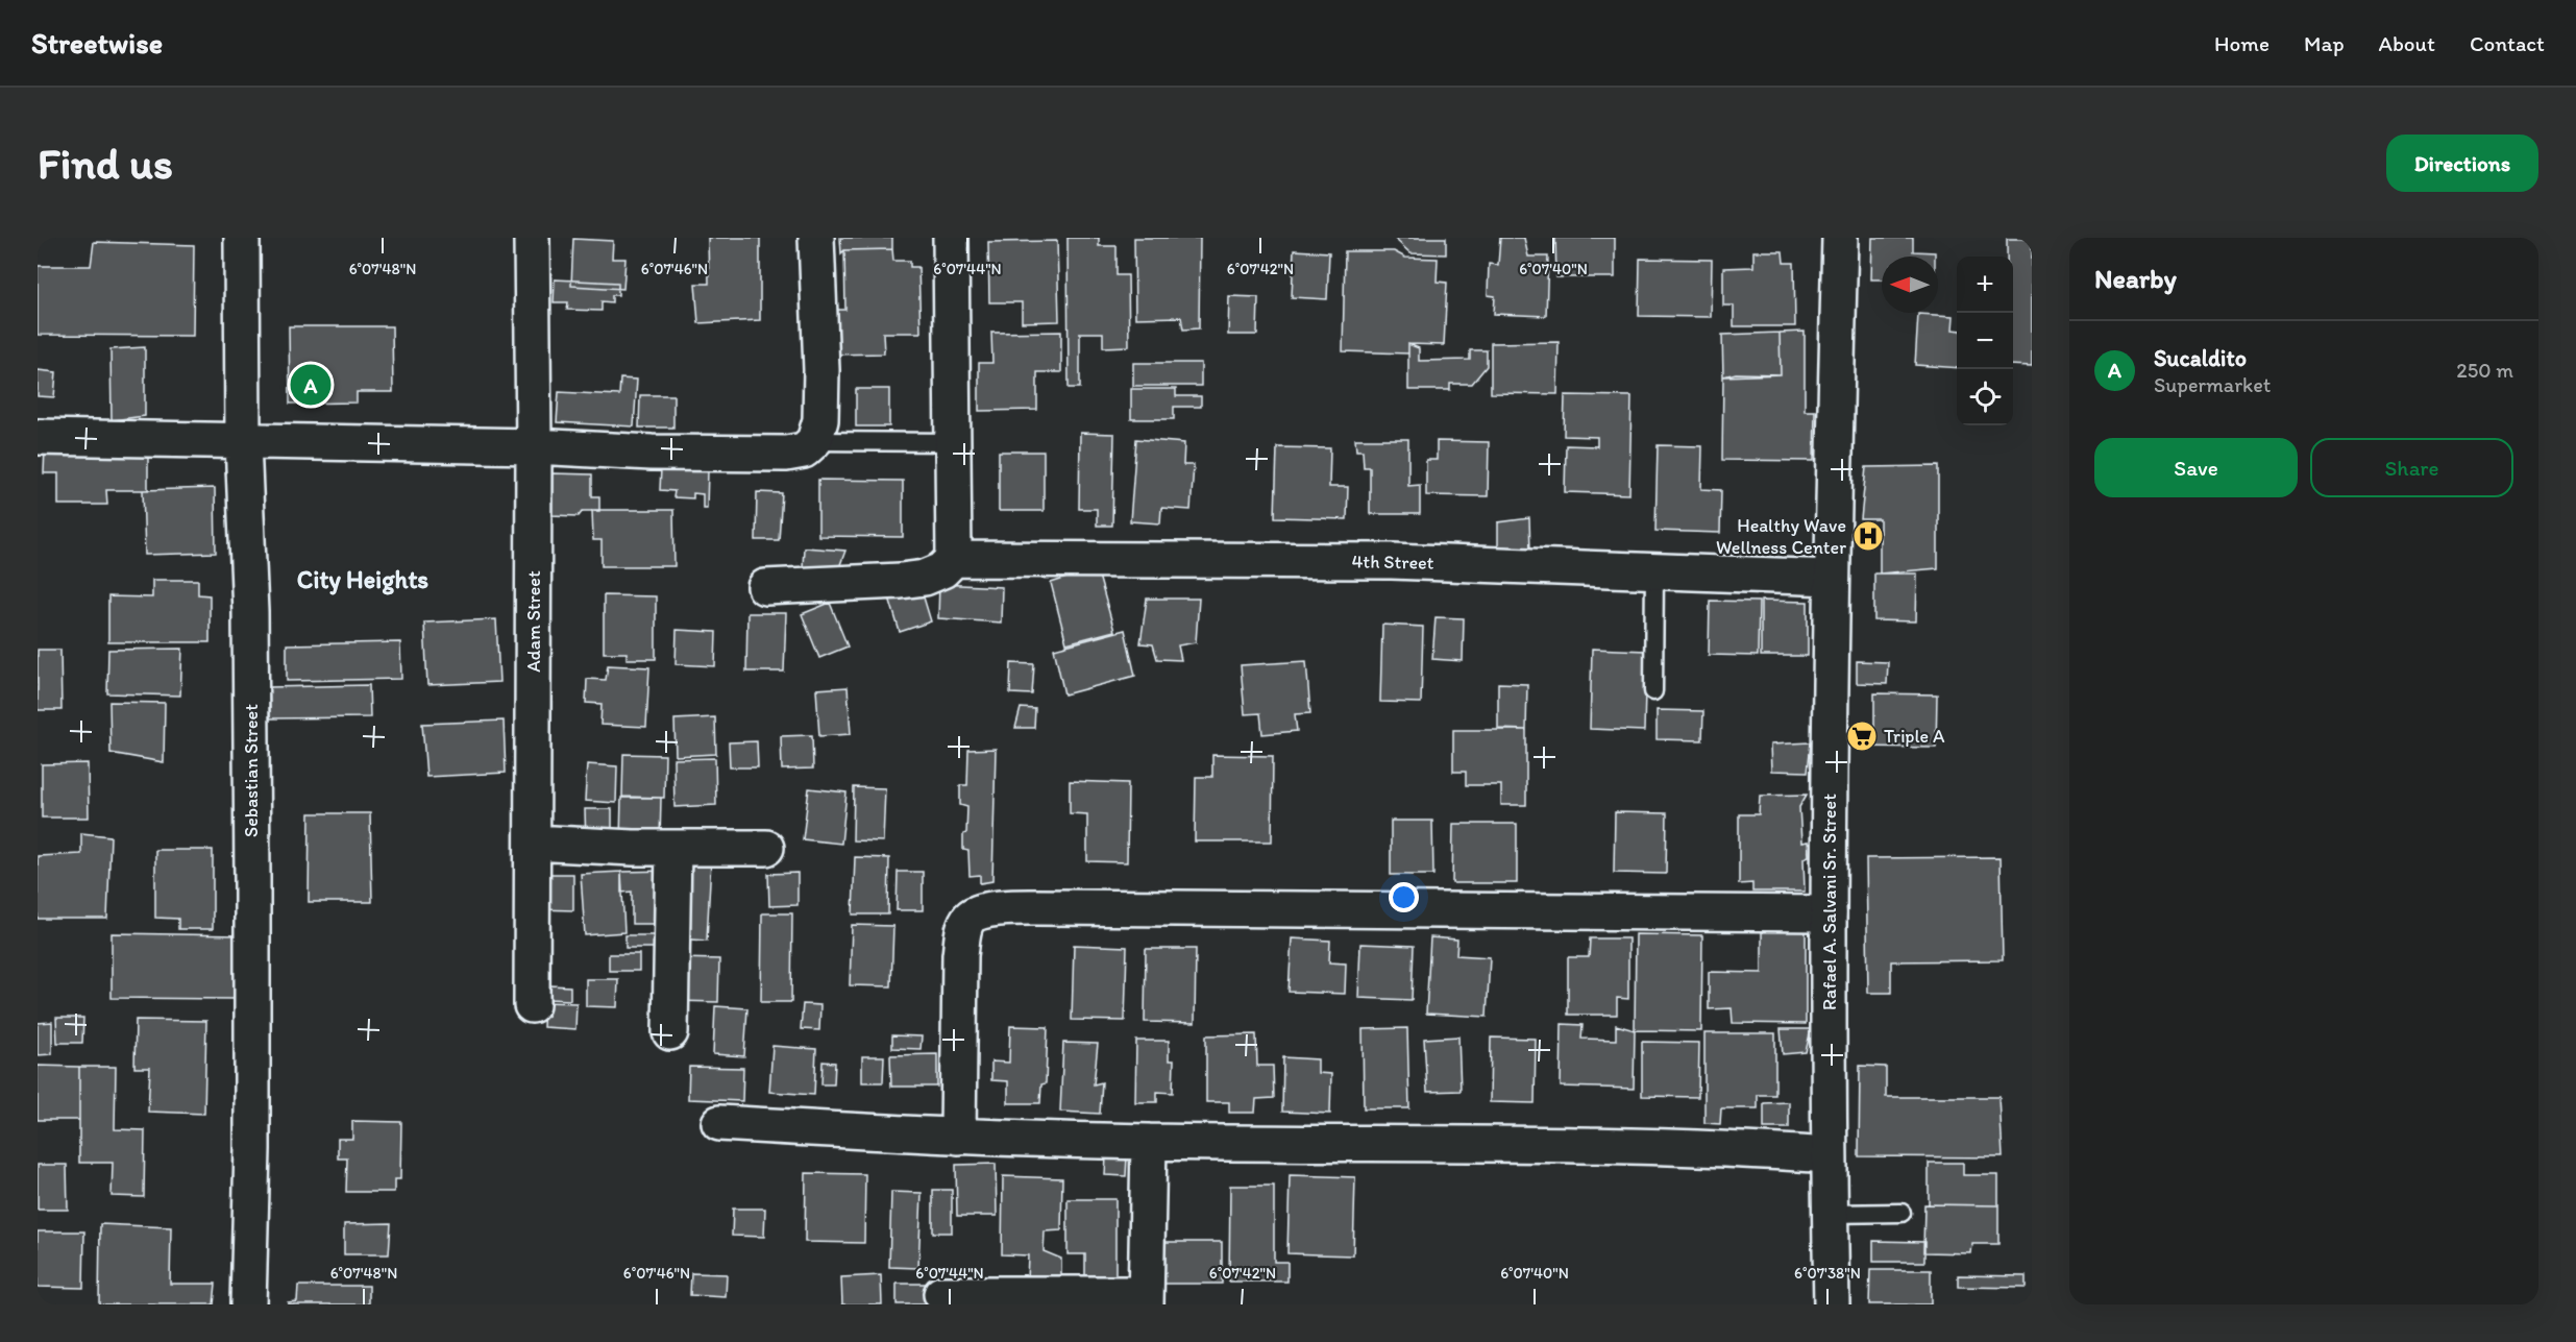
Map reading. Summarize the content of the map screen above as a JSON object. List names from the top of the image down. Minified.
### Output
{"streets":{"street":["4th Street","Adam Street","Sebastian Street","Rafael A. Salvani Sr. Street"]},"crossings":[["4th Street","Rafael A. Salvani Sr. Street"]],"districts":["City Heights"],"places":{"hospital":["Healthy Wave Wellness Center"],"supermarket":["Triple A"]},"north":"left","page":{"header":"Streetwise","nav":["Home","Map","About","Contact"],"buttons":["Directions",["Save","Share"]],"title":"Find us","heading":"Nearby","map_buttons":["+","−"],"list":[{"mark":"A","name":"Sucaldito","note":"Supermarket","value":"250 m"}],"pins":"A"},"coordinates":["6°07'48\"N","6°07'46\"N","6°07'44\"N","6°07'42\"N","6°07'40\"N","6°07'38\"N"]}
